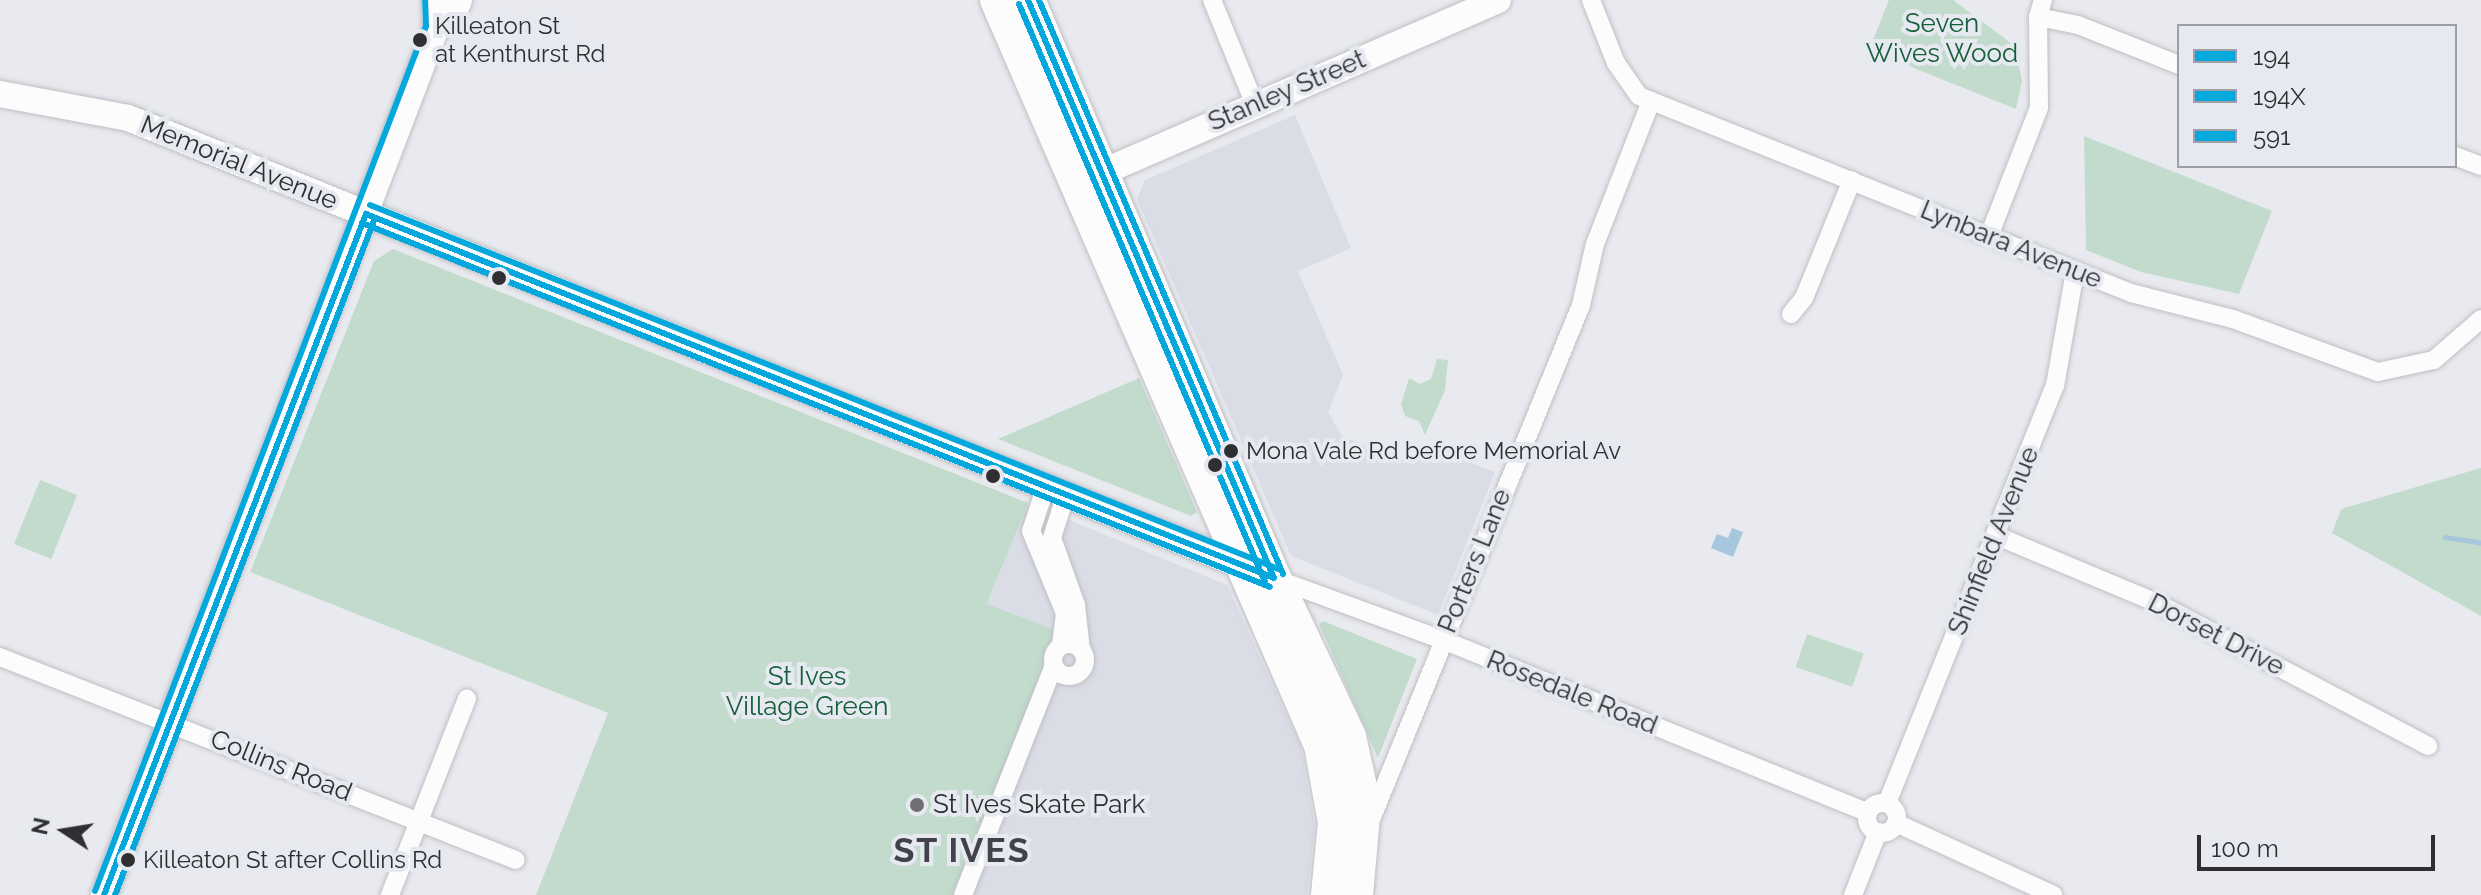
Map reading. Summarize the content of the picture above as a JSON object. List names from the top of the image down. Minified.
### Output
{"streets":{"street":["Stanley Street","Memorial Avenue","Lynbara Avenue","Shinfield Avenue","Porters Lane","Dorset Drive","Rosedale Road","Collins Road"]},"crossings":[["Memorial Avenue","Rosedale Road"],["Lynbara Avenue","Shinfield Avenue"],["Lynbara Avenue","Porters Lane"],["Shinfield Avenue","Dorset Drive"],["Shinfield Avenue","Rosedale Road"],["Porters Lane","Rosedale Road"]],"districts":["ST IVES"],"parks":["Seven Wives Wood","St Ives Village Green"],"places":["Killeaton St at Kenthurst Rd","Mona Vale Rd before Memorial Av","St Ives Skate Park","Killeaton St after Collins Rd"],"lines":["transit line 194","transit line 591","transit line 194X"],"legend":["194","194X","591"],"scale_bar":"100 m","north":"left"}
